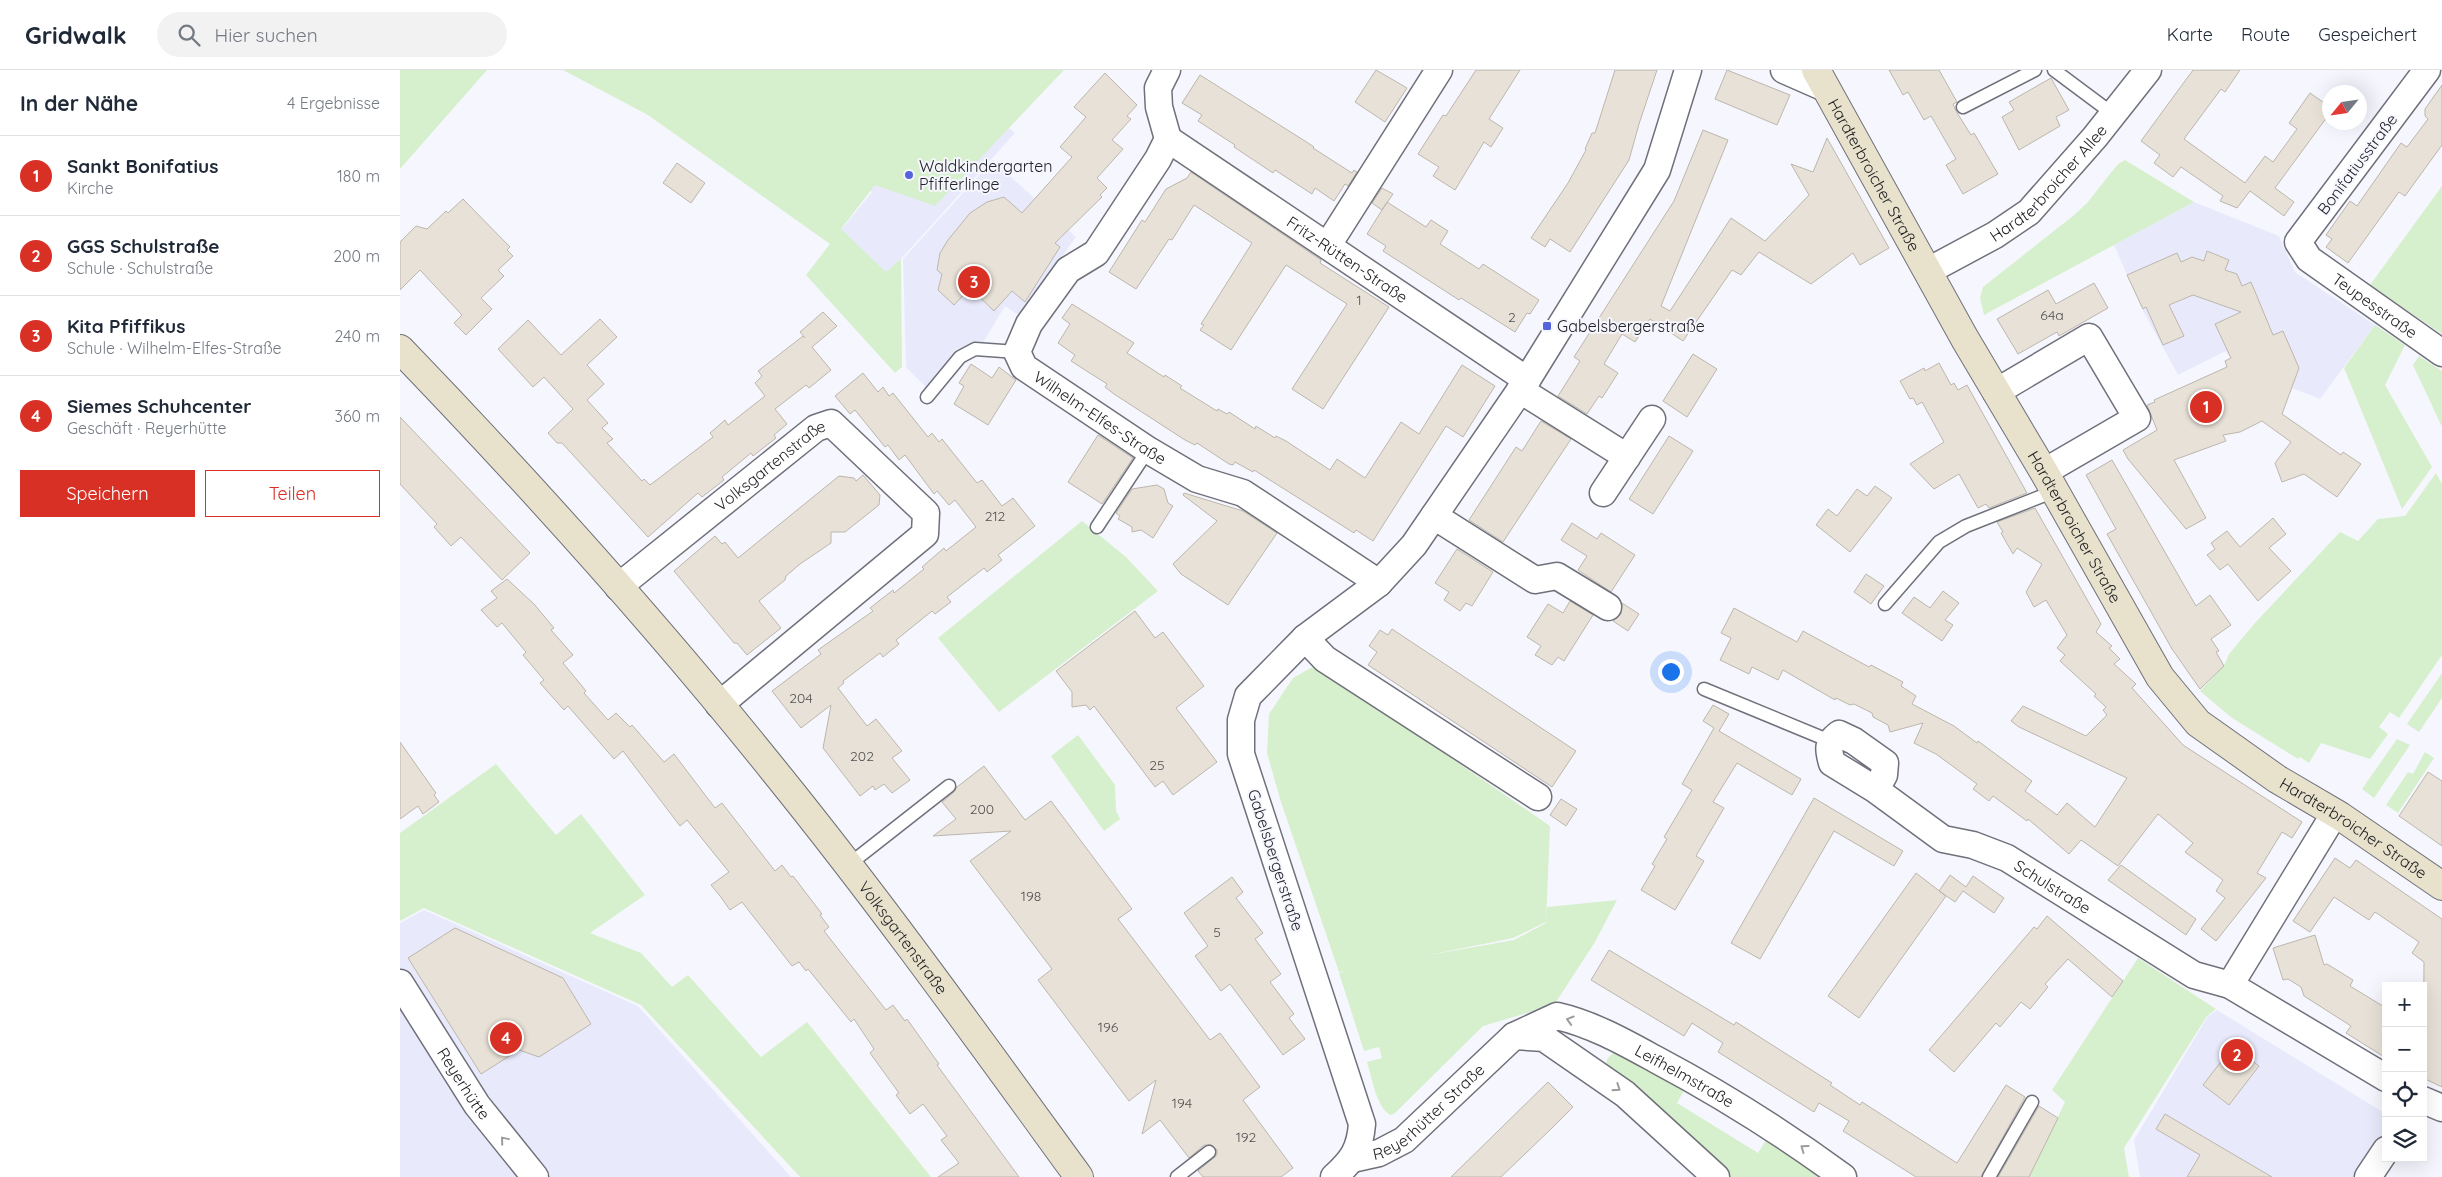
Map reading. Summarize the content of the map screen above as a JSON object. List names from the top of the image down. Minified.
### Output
{"streets":{"street":["Bonifatiusstraße","Hardterbroicher Straße","Hardterbroicher Allee","Fritz-Rütten-Straße","Teupesstraße","Wilhelm-Elfes-Straße","Volksgartenstraße","Gabelsbergerstraße","Schulstraße","Leifhelmstraße","Reyerhütte","Reyerhütter Straße"]},"crossings":[["Bonifatiusstraße","Teupesstraße"],["Hardterbroicher Straße","Hardterbroicher Allee"],["Fritz-Rütten-Straße","Gabelsbergerstraße"],["Wilhelm-Elfes-Straße","Gabelsbergerstraße"],["Gabelsbergerstraße","Reyerhütter Straße"],["Leifhelmstraße","Reyerhütter Straße"]],"one_way":["Reyerhütte"],"places":{"other":["Waldkindergarten Pfifferlinge"],"transit":["Gabelsbergerstraße"]},"house_numbers":["1","64a","2","212","204","202","25","200","198","5","196","194","192"],"north":"bottom left","page":{"header":"Gridwalk","search":"Hier suchen","nav":["Karte","Route","Gespeichert"],"heading":["In der Nähe","4 Ergebnisse"],"list":[{"mark":"1","name":"Sankt Bonifatius","note":"Kirche","value":"180 m"},{"mark":"2","name":"GGS Schulstraße","note":"Schule · Schulstraße","value":"200 m"},{"mark":"3","name":"Kita Pfiffikus","note":"Schule · Wilhelm-Elfes-Straße","value":"240 m"},{"mark":"4","name":"Siemes Schuhcenter","note":"Geschäft · Reyerhütte","value":"360 m"}],"pins":["3","1","4","2"],"buttons":["Speichern","Teilen"],"map_buttons":["+","−"]}}
